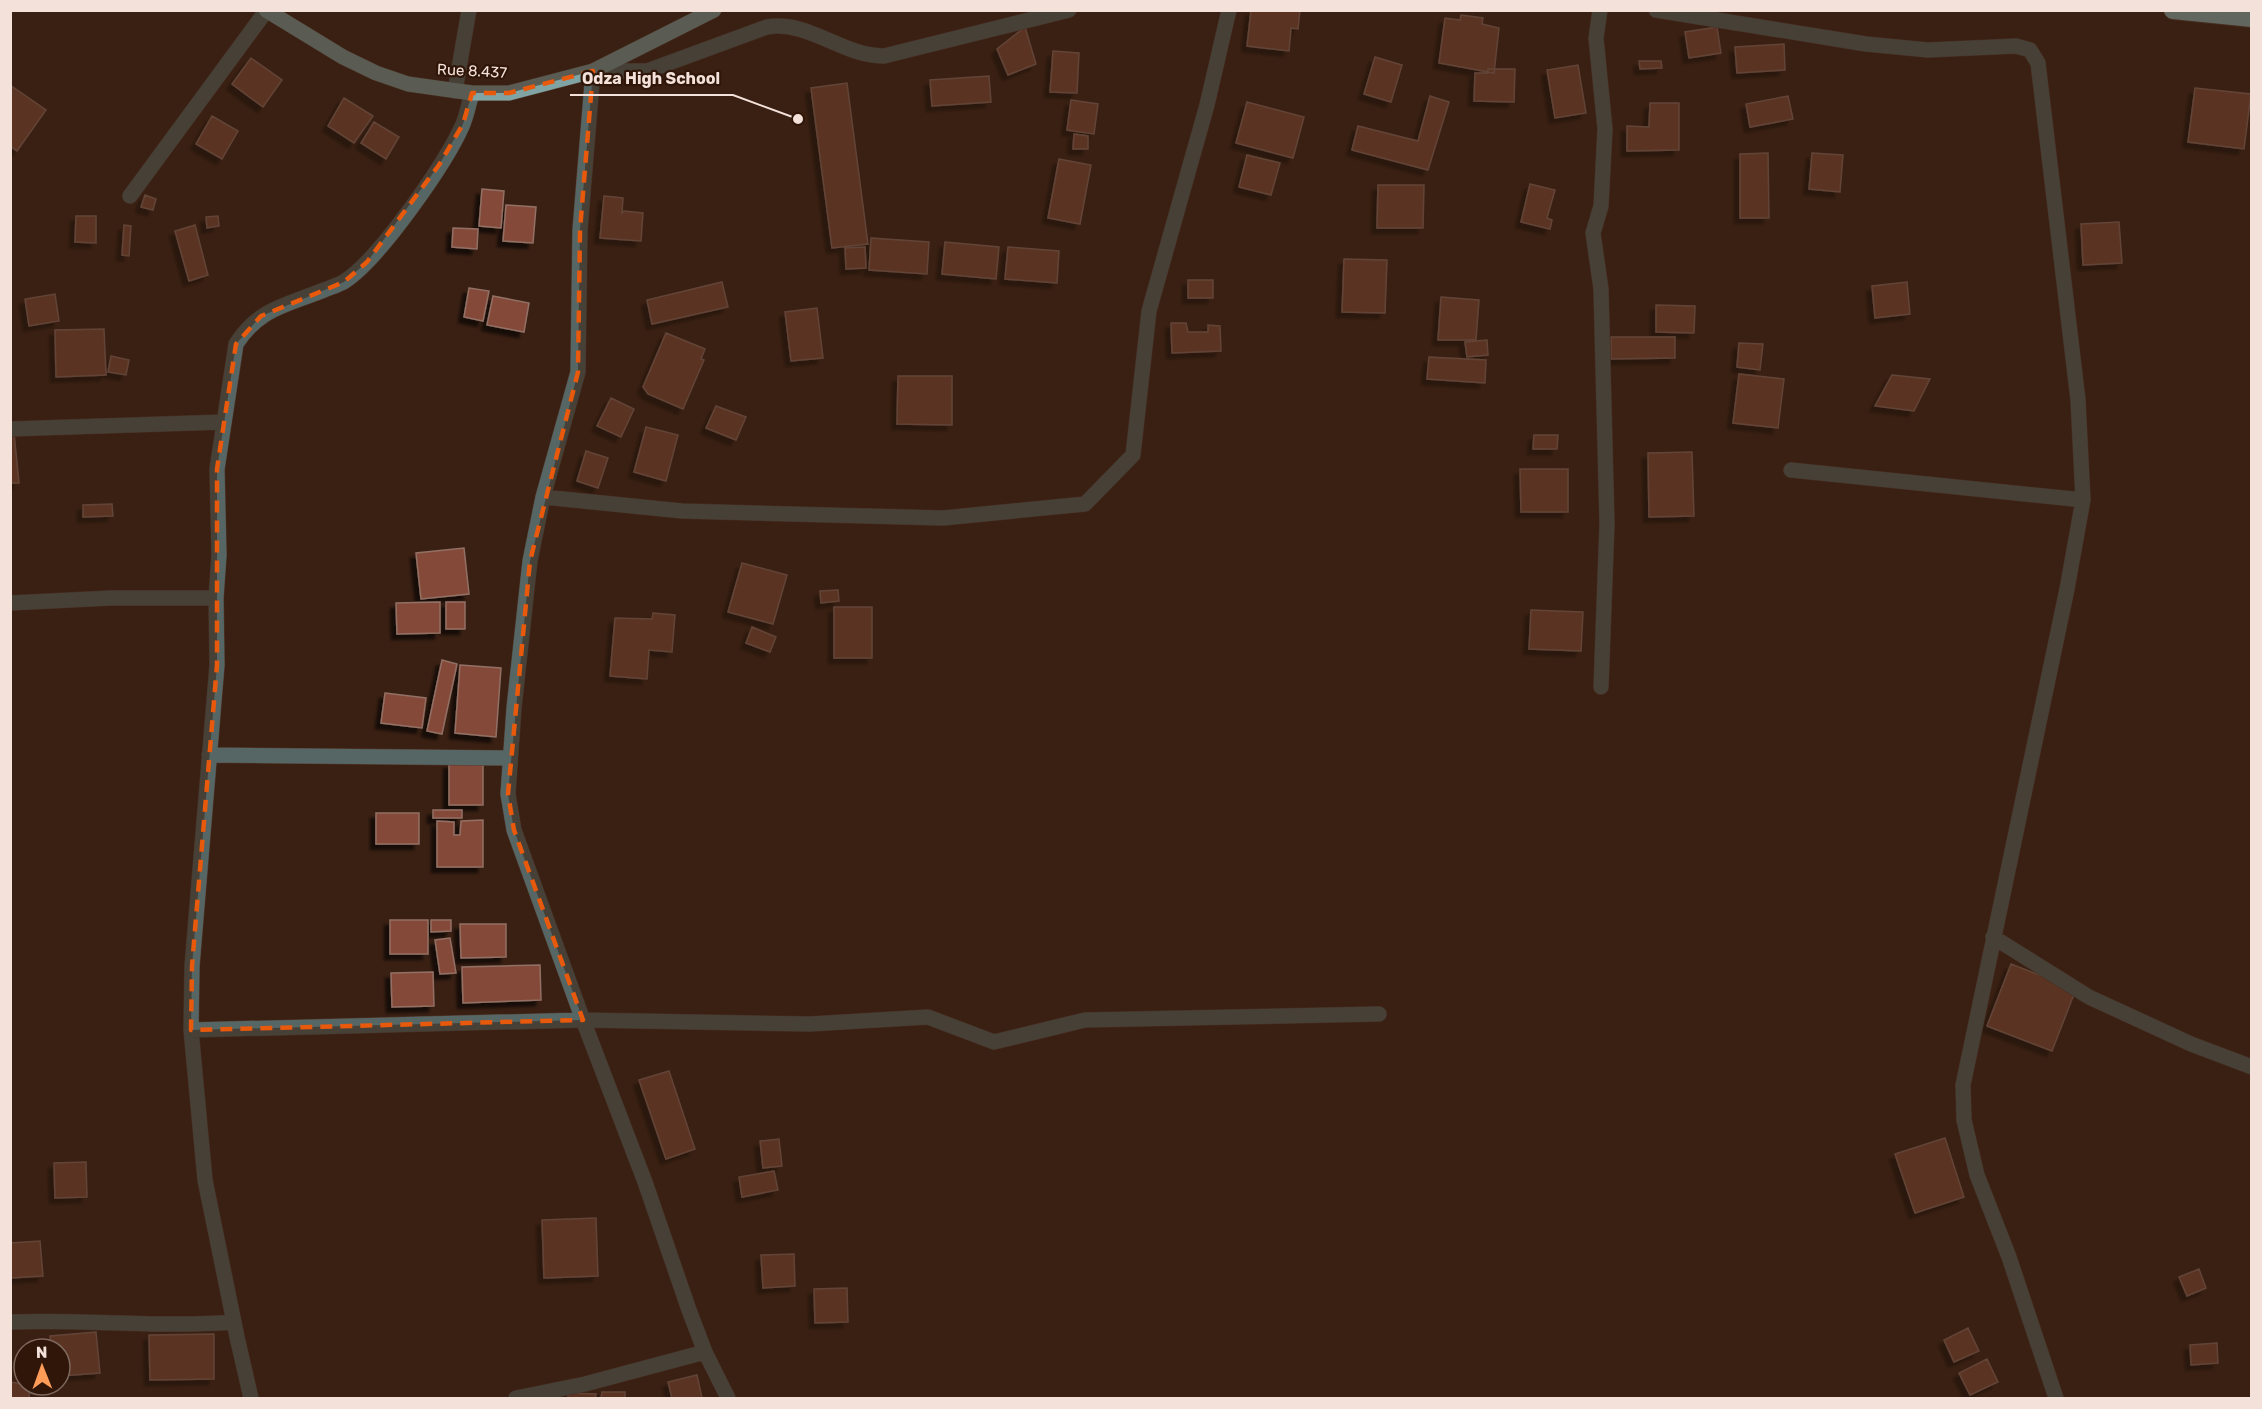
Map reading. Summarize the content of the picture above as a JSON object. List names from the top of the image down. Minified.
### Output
{"streets":{"main road":["Rue 8.437"]},"places":["Odza High School"],"north":"top"}
